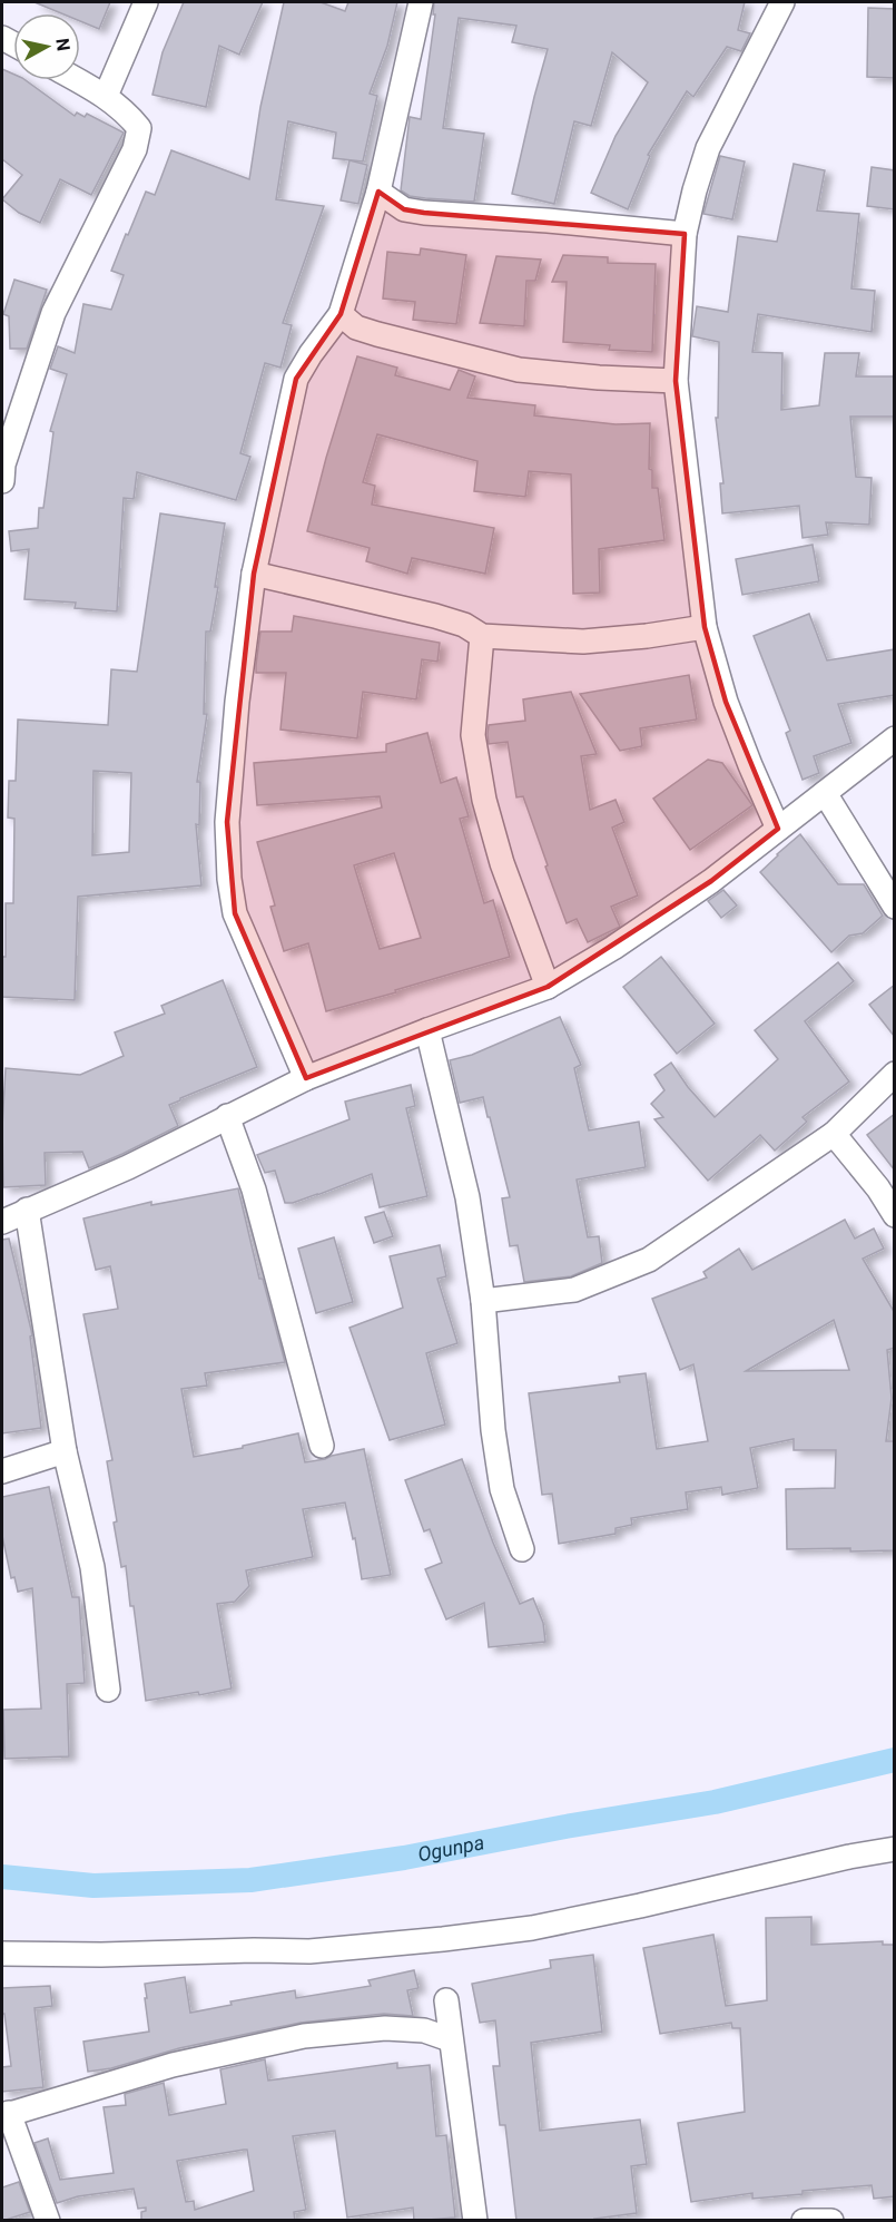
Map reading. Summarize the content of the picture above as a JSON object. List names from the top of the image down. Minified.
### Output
{"water":["Ogunpa"],"north":"right"}
